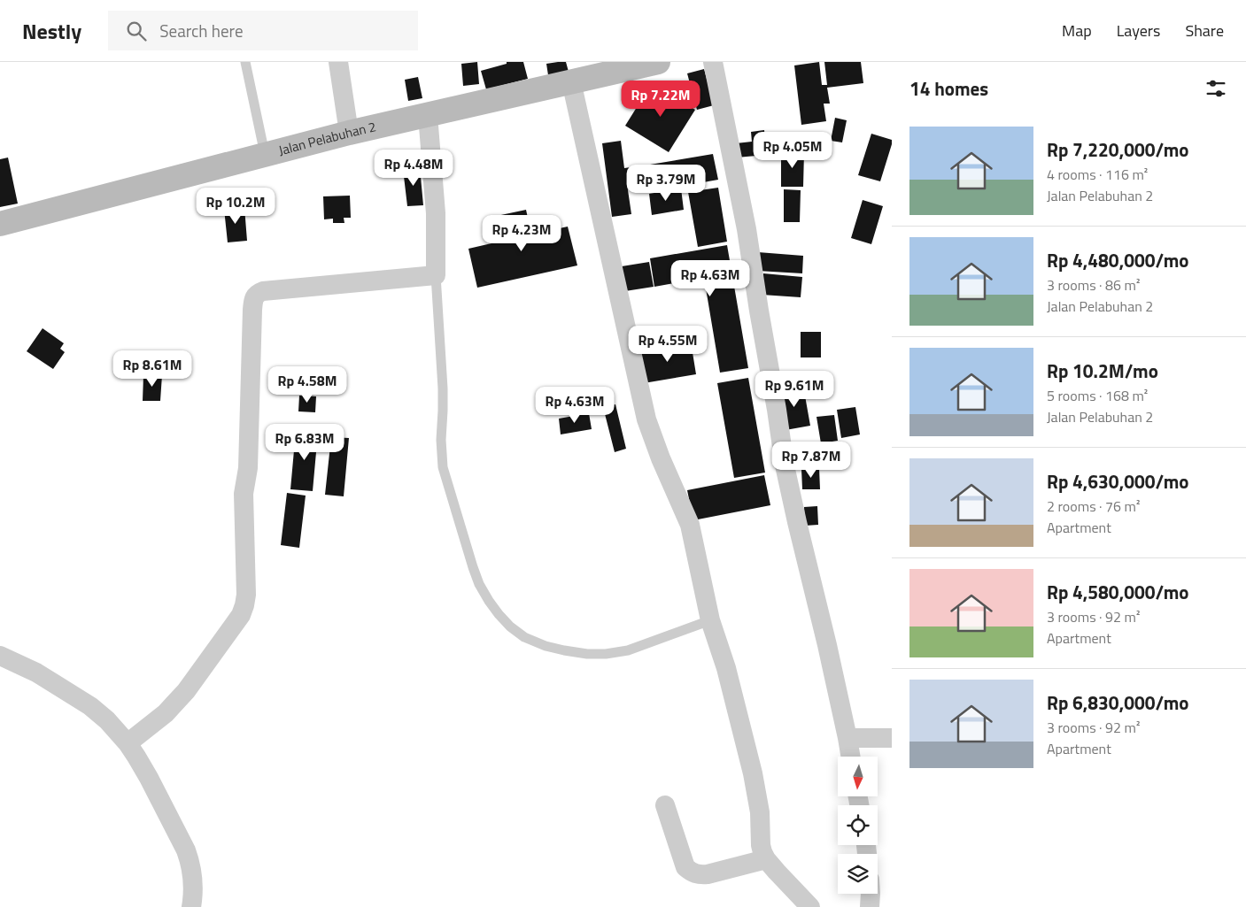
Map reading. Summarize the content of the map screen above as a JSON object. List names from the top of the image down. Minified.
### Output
{"streets":{"main road":["Jalan Pelabuhan 2"]},"north":"bottom","page":{"header":"Nestly","search":"Search here","nav":["Map","Layers","Share"],"heading":"14 homes","price":["Rp 7.22M","Rp 4.05M","Rp 4.48M","Rp 3.79M","Rp 10.2M","Rp 4.23M","Rp 4.63M","Rp 4.55M","Rp 8.61M","Rp 4.58M","Rp 9.61M","Rp 4.63M","Rp 6.83M","Rp 7.87M"],"list":[{"name":"Rp 7,220,000/mo","note":"4 rooms · 116 m² · Jalan Pelabuhan 2"},{"name":"Rp 4,480,000/mo","note":"3 rooms · 86 m² · Jalan Pelabuhan 2"},{"name":"Rp 10.2M/mo","note":"5 rooms · 168 m² · Jalan Pelabuhan 2"},{"name":"Rp 4,630,000/mo","note":"2 rooms · 76 m² · Apartment"},{"name":"Rp 4,580,000/mo","note":"3 rooms · 92 m² · Apartment"},{"name":"Rp 6,830,000/mo","note":"3 rooms · 92 m² · Apartment"}]}}
